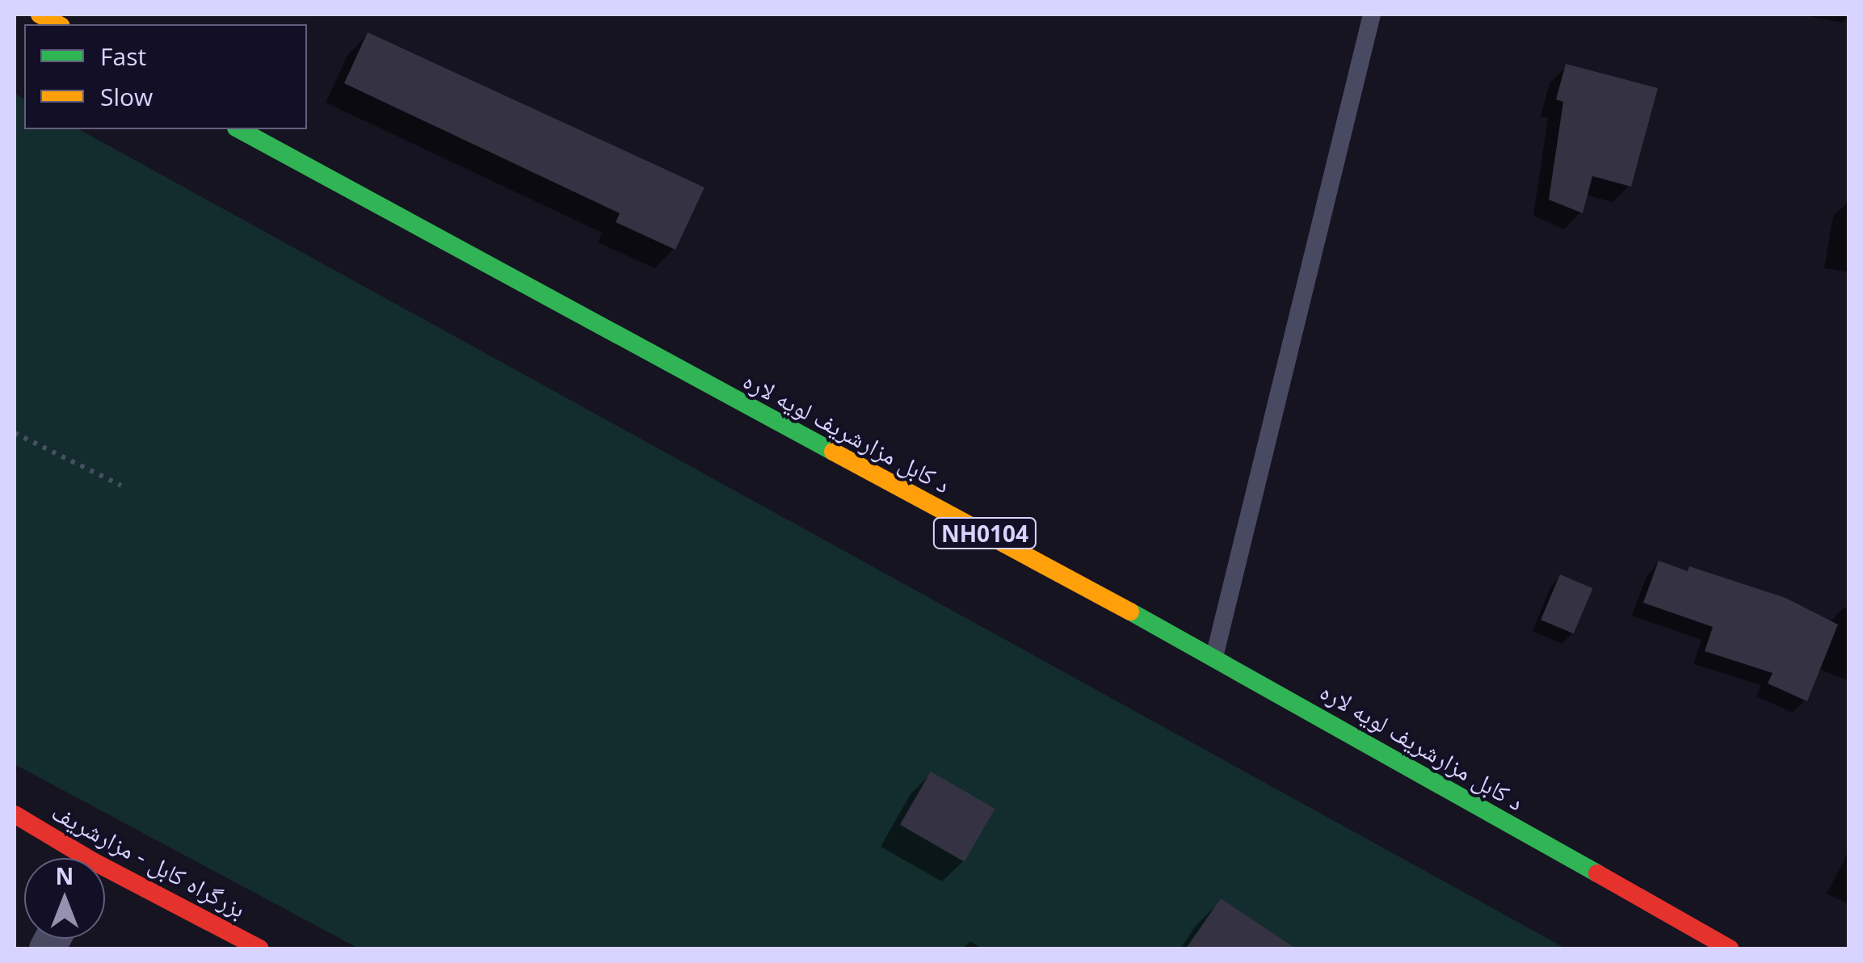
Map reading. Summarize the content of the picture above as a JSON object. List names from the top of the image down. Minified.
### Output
{"streets":{"highway":["د کابل مزارشریف لویه لاره","NH0104","بزرگراه کابل - مزارشریف"]},"legend":["Fast","Slow"],"north":"top"}
